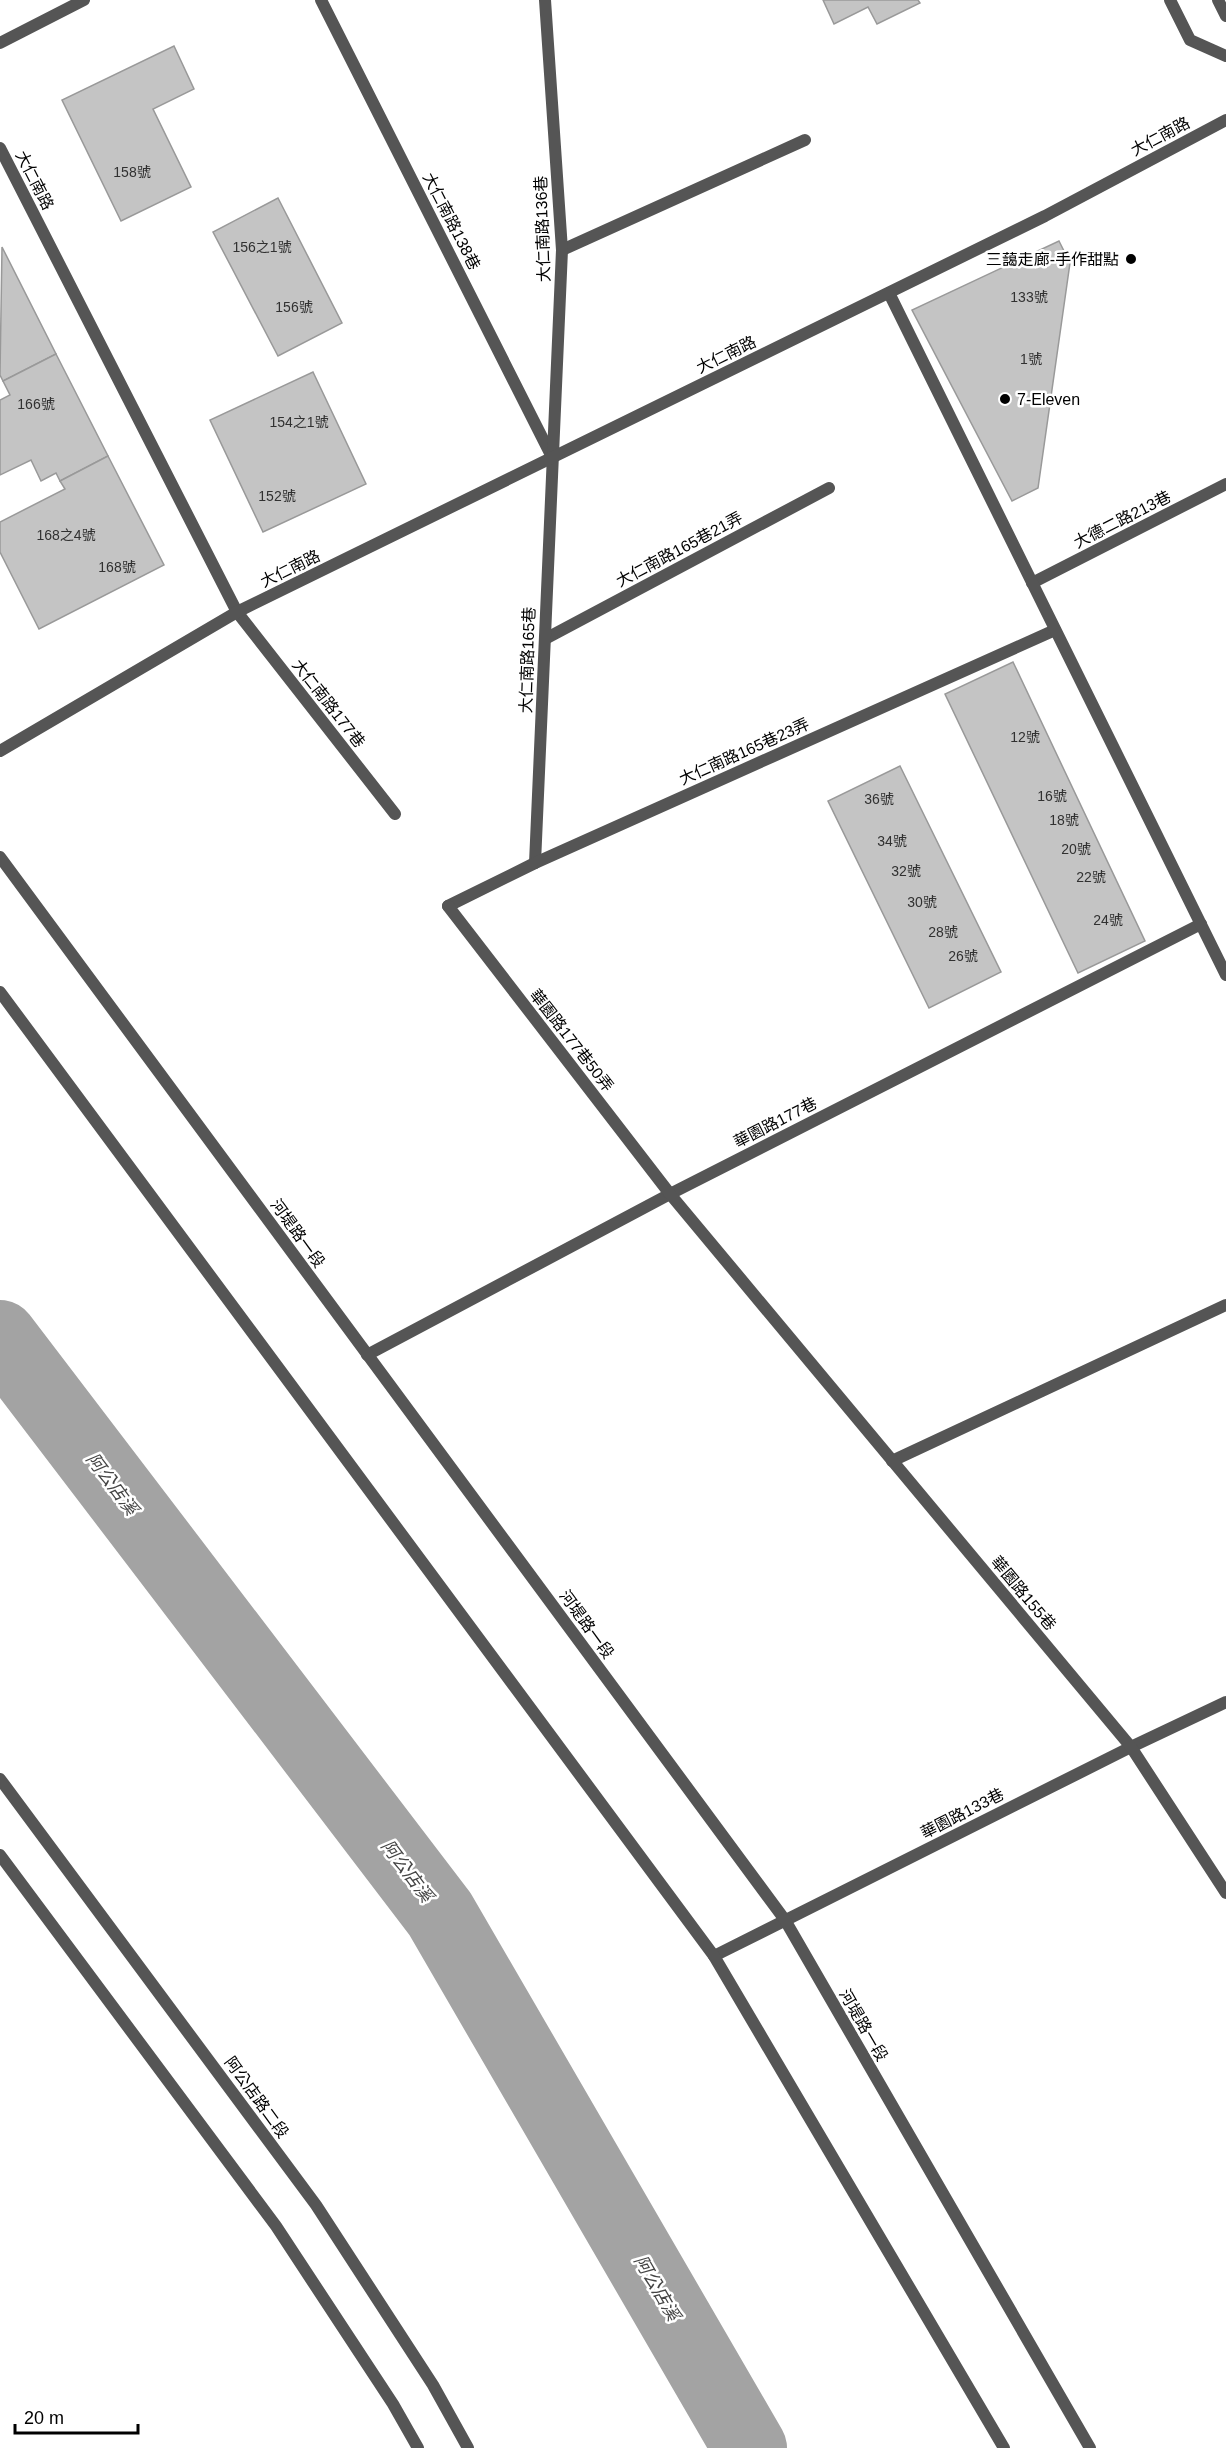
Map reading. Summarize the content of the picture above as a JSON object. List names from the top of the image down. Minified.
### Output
{"streets":{"street":["大仁南路","大仁南路138巷","大仁南路136巷","大德二路213巷","大仁南路165巷21弄","大仁南路165巷","大仁南路177巷","大仁南路165巷23弄","華園路177巷50弄","華園路177巷","河堤路一段","華園路155巷","華園路133巷","阿公店路二段"]},"crossings":[["大仁南路","大仁南路138巷"],["大仁南路","大仁南路136巷"],["大仁南路","大仁南路165巷"],["大仁南路","大仁南路177巷"],["大仁南路138巷","大仁南路136巷"],["大仁南路138巷","大仁南路165巷"],["大仁南路136巷","大仁南路165巷"],["大仁南路165巷21弄","大仁南路165巷"],["大仁南路165巷","大仁南路165巷23弄"],["大仁南路165巷23弄","華園路177巷50弄"],["華園路177巷50弄","華園路177巷"],["華園路177巷50弄","華園路155巷"],["華園路177巷","河堤路一段"],["華園路177巷","華園路155巷"],["河堤路一段","華園路133巷"],["華園路155巷","華園路133巷"]],"water":["阿公店溪"],"places":["三藹走廊-手作甜點","7-Eleven"],"house_numbers":["158號","156之1號","133號","156號","1號","166號","154之1號","152號","168之4號","168號","12號","16號","36號","18號","34號","20號","32號","22號","30號","24號","28號","26號"],"scale_bar":"20 m"}
